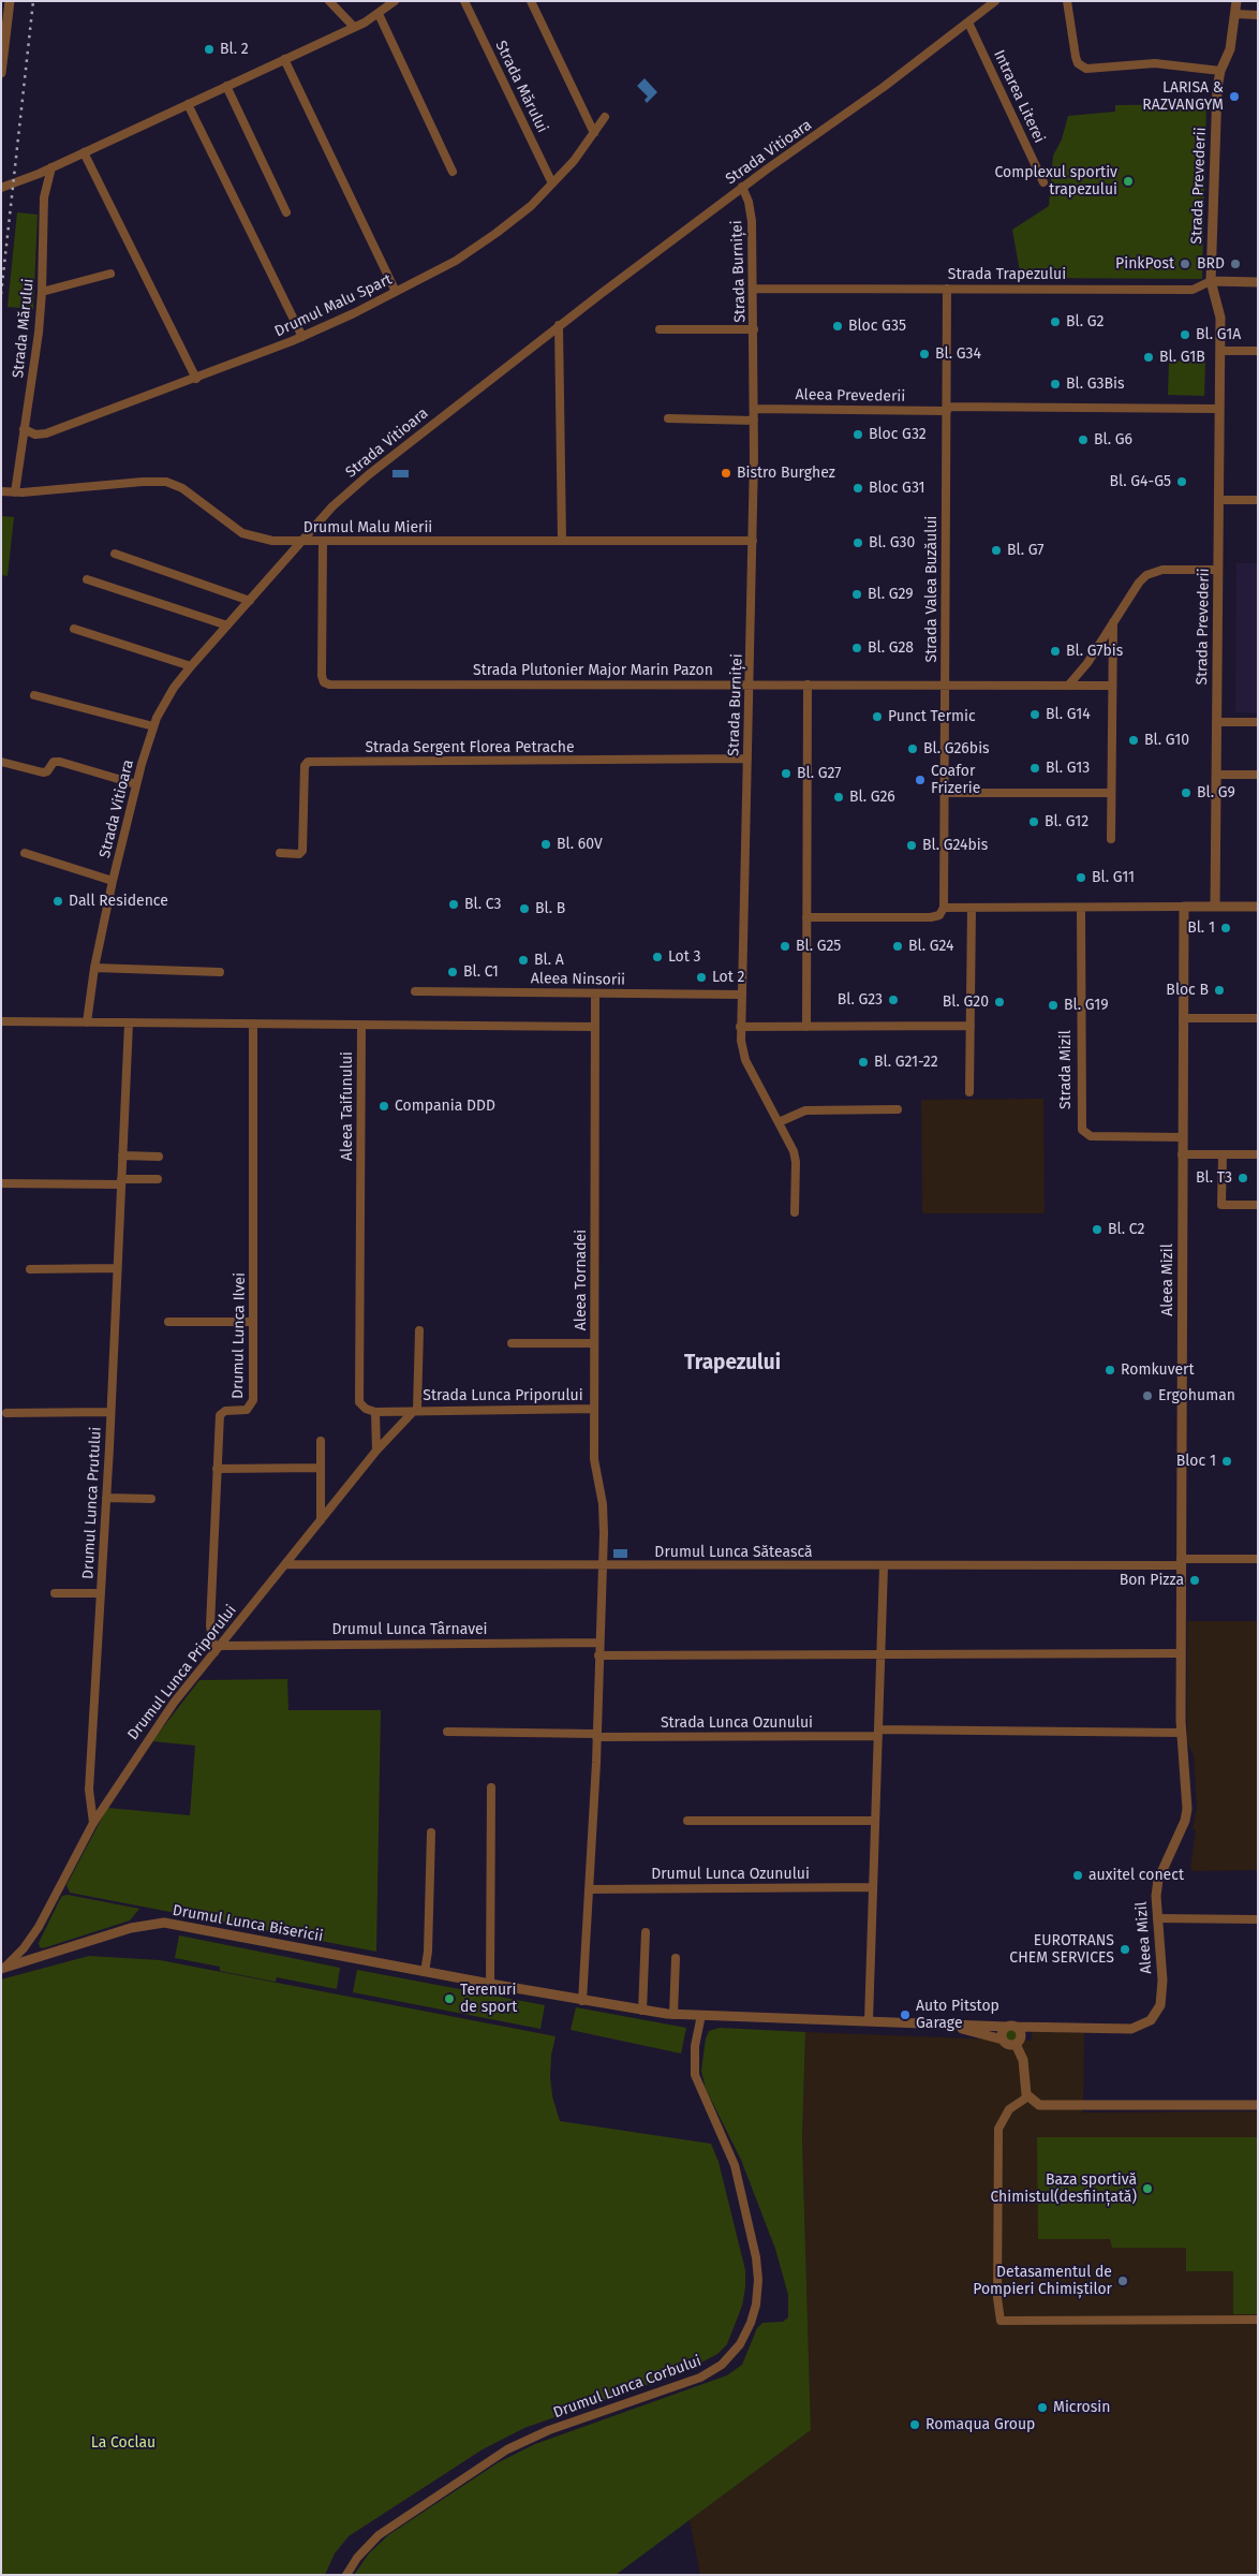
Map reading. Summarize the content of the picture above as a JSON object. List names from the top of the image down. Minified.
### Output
{"streets":{"street":["Strada Mărului","Intrarea Literei","Strada Vitioara","Strada Prevederii","Strada Burniței","Strada Trapezului","Drumul Malu Spart","Aleea Prevederii","Drumul Malu Mierii","Strada Valea Buzăului","Strada Plutonier Major Marin Pazon","Strada Sergent Florea Petrache","Aleea Ninsorii","Strada Mizil","Aleea Taifunului","Aleea Tornadei","Aleea Mizil","Drumul Lunca Ilvei","Strada Lunca Priporului","Drumul Lunca Prutului","Drumul Lunca Sătească","Drumul Lunca Târnavei","Drumul Lunca Priporului","Strada Lunca Ozunului","Drumul Lunca Ozunului","Drumul Lunca Bisericii","Drumul Lunca Corbului"]},"crossings":[["Strada Mărului","Drumul Malu Spart"],["Strada Mărului","Drumul Malu Mierii"],["Intrarea Literei","Strada Vitioara"],["Strada Vitioara","Strada Burniței"],["Strada Vitioara","Drumul Malu Mierii"],["Strada Prevederii","Strada Trapezului"],["Strada Prevederii","Aleea Prevederii"],["Strada Burniței","Strada Trapezului"],["Strada Burniței","Aleea Prevederii"],["Strada Burniței","Drumul Malu Mierii"],["Strada Burniței","Strada Plutonier Major Marin Pazon"],["Strada Burniței","Strada Sergent Florea Petrache"],["Strada Burniței","Aleea Ninsorii"],["Strada Trapezului","Strada Valea Buzăului"],["Aleea Prevederii","Strada Valea Buzăului"],["Drumul Malu Mierii","Strada Plutonier Major Marin Pazon"],["Strada Valea Buzăului","Strada Plutonier Major Marin Pazon"],["Aleea Ninsorii","Aleea Tornadei"],["Strada Mizil","Aleea Mizil"],["Aleea Tornadei","Strada Lunca Priporului"],["Aleea Tornadei","Drumul Lunca Sătească"],["Aleea Mizil","Drumul Lunca Sătească"],["Aleea Mizil","Strada Lunca Ozunului"],["Drumul Lunca Ilvei","Drumul Lunca Târnavei"],["Drumul Lunca Ilvei","Drumul Lunca Priporului"],["Strada Lunca Priporului","Drumul Lunca Priporului"],["Drumul Lunca Prutului","Drumul Lunca Priporului"],["Drumul Lunca Sătească","Drumul Lunca Priporului"],["Drumul Lunca Târnavei","Drumul Lunca Priporului"],["Drumul Lunca Priporului","Drumul Lunca Bisericii"],["Drumul Lunca Bisericii","Drumul Lunca Corbului"]],"districts":["Trapezului"],"parks":["La Coclau"],"places":["Bl. 2","LARISA & RAZVANGYM","Complexul sportiv trapezului","PinkPost","BRD","Bl. G2","Bloc G35","Bl. G1A","Bl. G34","Bl. G1B","Bl. G3Bis","Bloc G32","Bl. G6","Bistro Burghez","Bl. G4-G5","Bloc G31","Bl. G30","Bl. G7","Bl. G29","Bl. G28","Bl. G7bis","Bl. G14","Punct Termic","Bl. G10","Bl. G26bis","Bl. G13","Bl. G27","Coafor Frizerie","Bl. G9","Bl. G26","Bl. G12","Bl. 60V","Bl. G24bis","Bl. G11","Dall Residence","Bl. C3","Bl. B","Bl. 1","Bl. G25","Bl. G24","Lot 3","Bl. A","Bl. C1","Lot 2","Bloc B","Bl. G23","Bl. G20","Bl. G19","Bl. G21-22","Compania DDD","Bl. T3","Bl. C2","Romkuvert","Ergohuman","Bloc 1","Bon Pizza","auxitel conect","EUROTRANS CHEM SERVICES","Terenuri de sport","Auto Pitstop Garage","Baza sportivă Chimistul(desființată)","Detasamentul de Pompieri Chimiștilor","Microsin","Romaqua Group"]}
